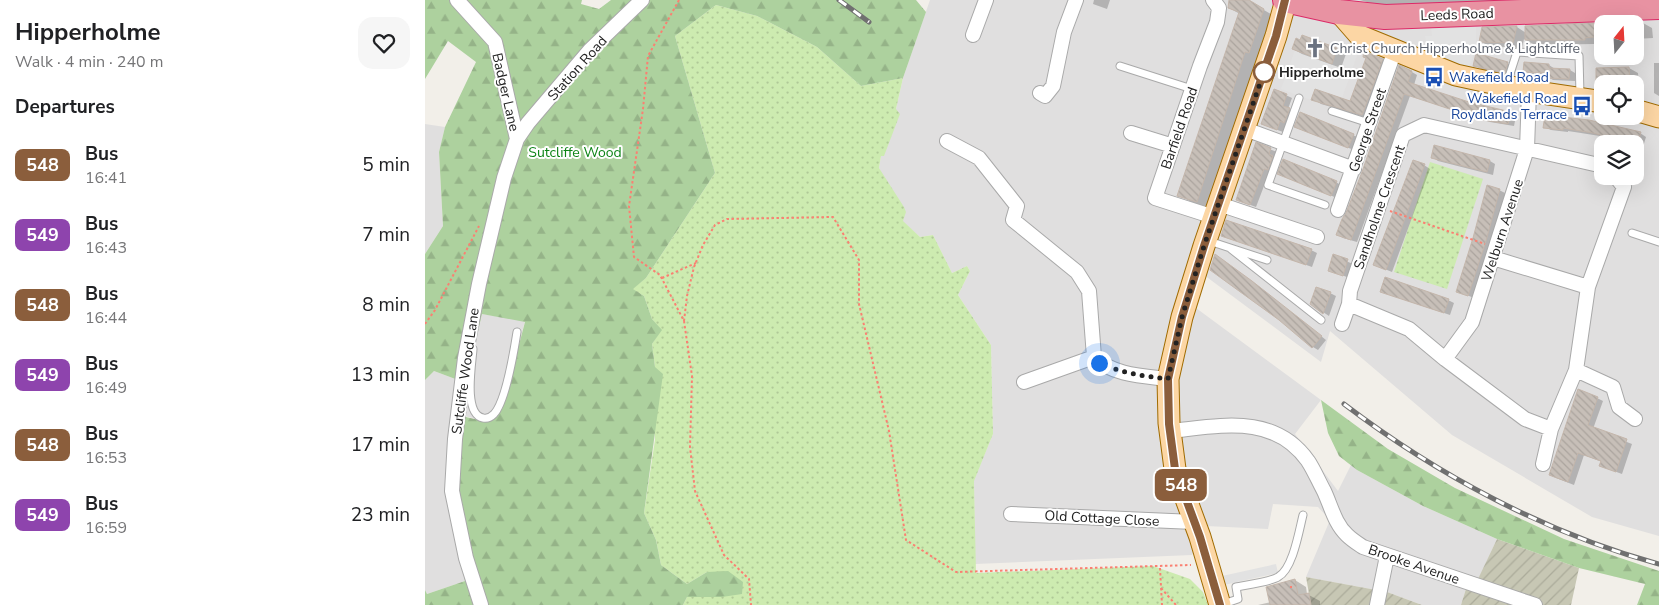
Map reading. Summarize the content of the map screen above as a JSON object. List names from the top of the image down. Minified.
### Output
{"streets":{"highway":["Leeds Road"],"street":["Station Road","Badger Lane","Barfield Road","George Street","Sandholme Crescent","Welburn Avenue","Sutcliffe Wood Lane","Old Cottage Close","Brooke Avenue"]},"crossings":[["Station Road","Badger Lane"],["Station Road","Sutcliffe Wood Lane"],["Badger Lane","Sutcliffe Wood Lane"],["Sandholme Crescent","Welburn Avenue"]],"parks":["Sutcliffe Wood"],"places":{"church":["Christ Church Hipperholme & Lightcliffe"],"other":["Hipperholme"],"bus stop":["Wakefield Road","Wakefield Road Roydlands Terrace"]},"lines":["bus line 548"],"north":"top","page":{"heading":[["Hipperholme","Walk · 4 min · 240 m"],"Departures"],"on_map":"548","list":[{"mark":"548","name":"Bus","note":"16:41","value":"5 min"},{"mark":"549","name":"Bus","note":"16:43","value":"7 min"},{"mark":"548","name":"Bus","note":"16:44","value":"8 min"},{"mark":"549","name":"Bus","note":"16:49","value":"13 min"},{"mark":"548","name":"Bus","note":"16:53","value":"17 min"},{"mark":"549","name":"Bus","note":"16:59","value":"23 min"}]}}
